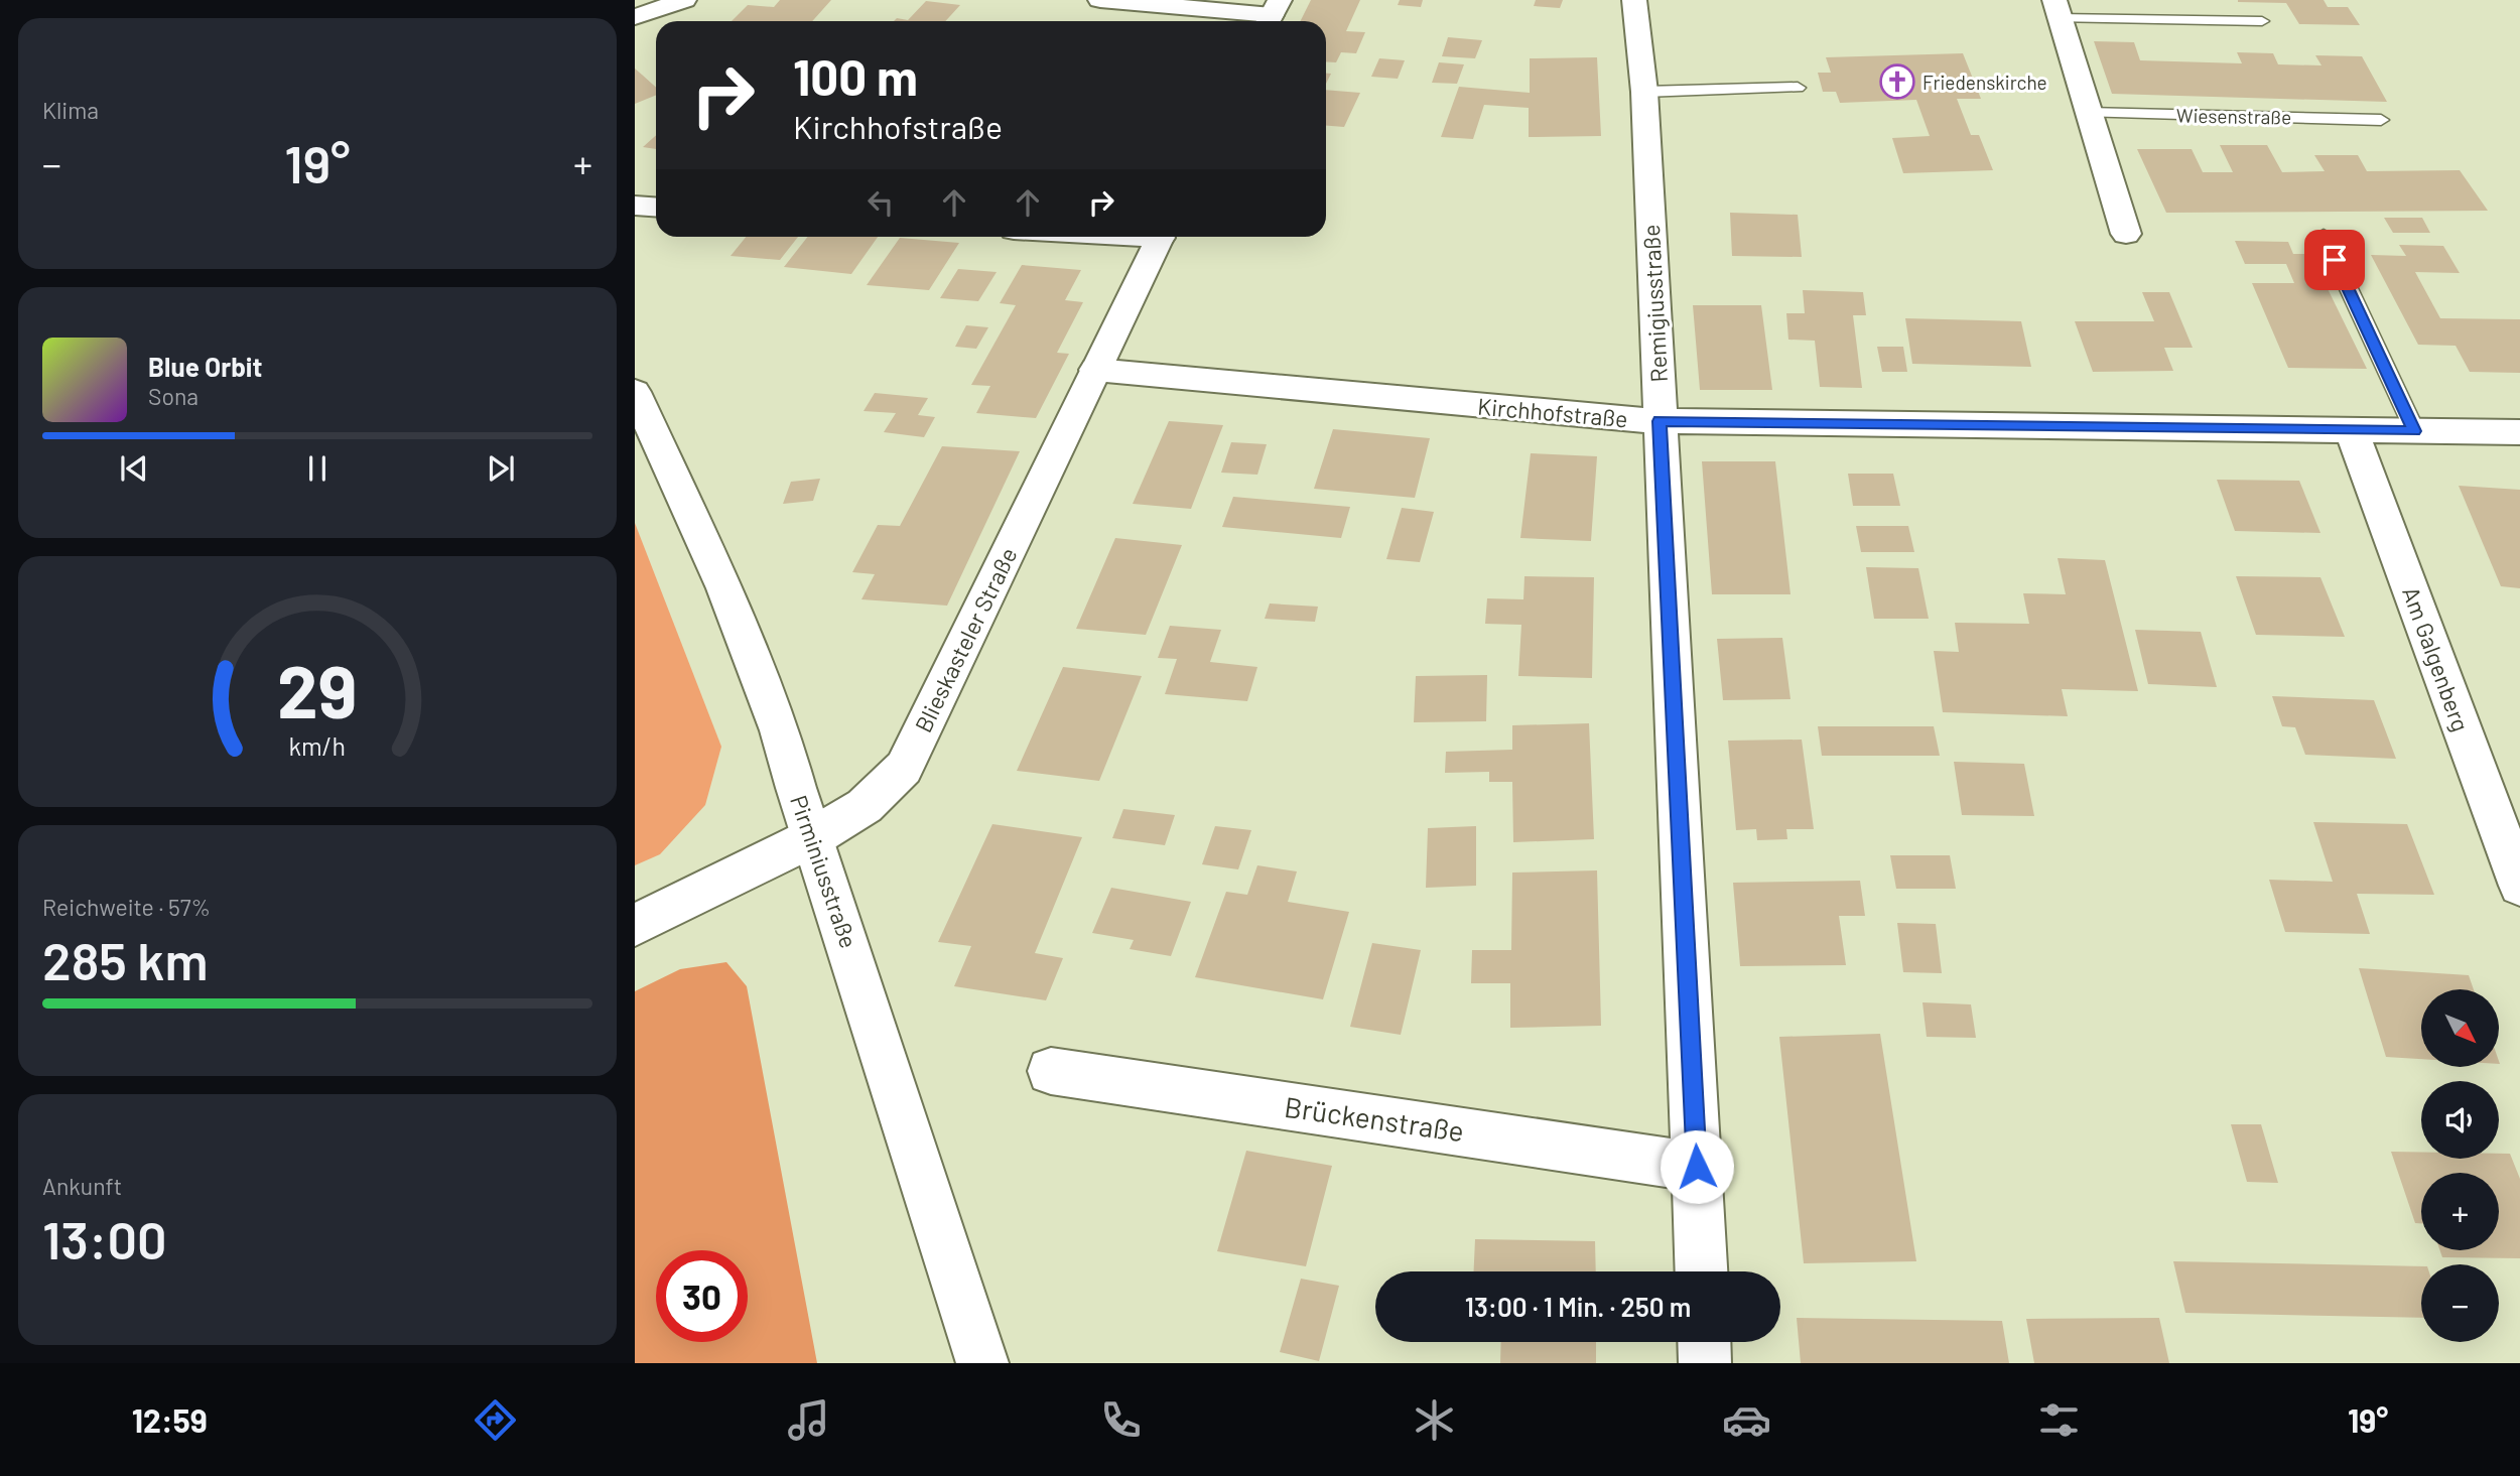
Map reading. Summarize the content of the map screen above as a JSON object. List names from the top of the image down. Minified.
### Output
{"streets":{"street":["Remigiusstraße","Kirchhofstraße","Blieskasteler Straße","Am Galgenberg","Pirminiusstraße","Brückenstraße"],"lane":["Wiesenstraße"]},"crossings":[["Remigiusstraße","Kirchhofstraße"],["Remigiusstraße","Brückenstraße"],["Kirchhofstraße","Blieskasteler Straße"],["Kirchhofstraße","Am Galgenberg"],["Blieskasteler Straße","Pirminiusstraße"]],"places":{"church":["Friedenskirche"]},"north":"bottom right","page":{"tile":["Klima",["Reichweite · 57%","285 km"],["Ankunft","13:00"]],"turn":["100 m","Kirchhofstraße"],"heat":["−","19°","+"],"song":["Blue Orbit","Sona"],"map_buttons":["+","−"],"limit":"30","trip":"13:00 · 1 Min. · 250 m","tabs":["12:59","19°"],"gauge":["29","km/h"]}}
